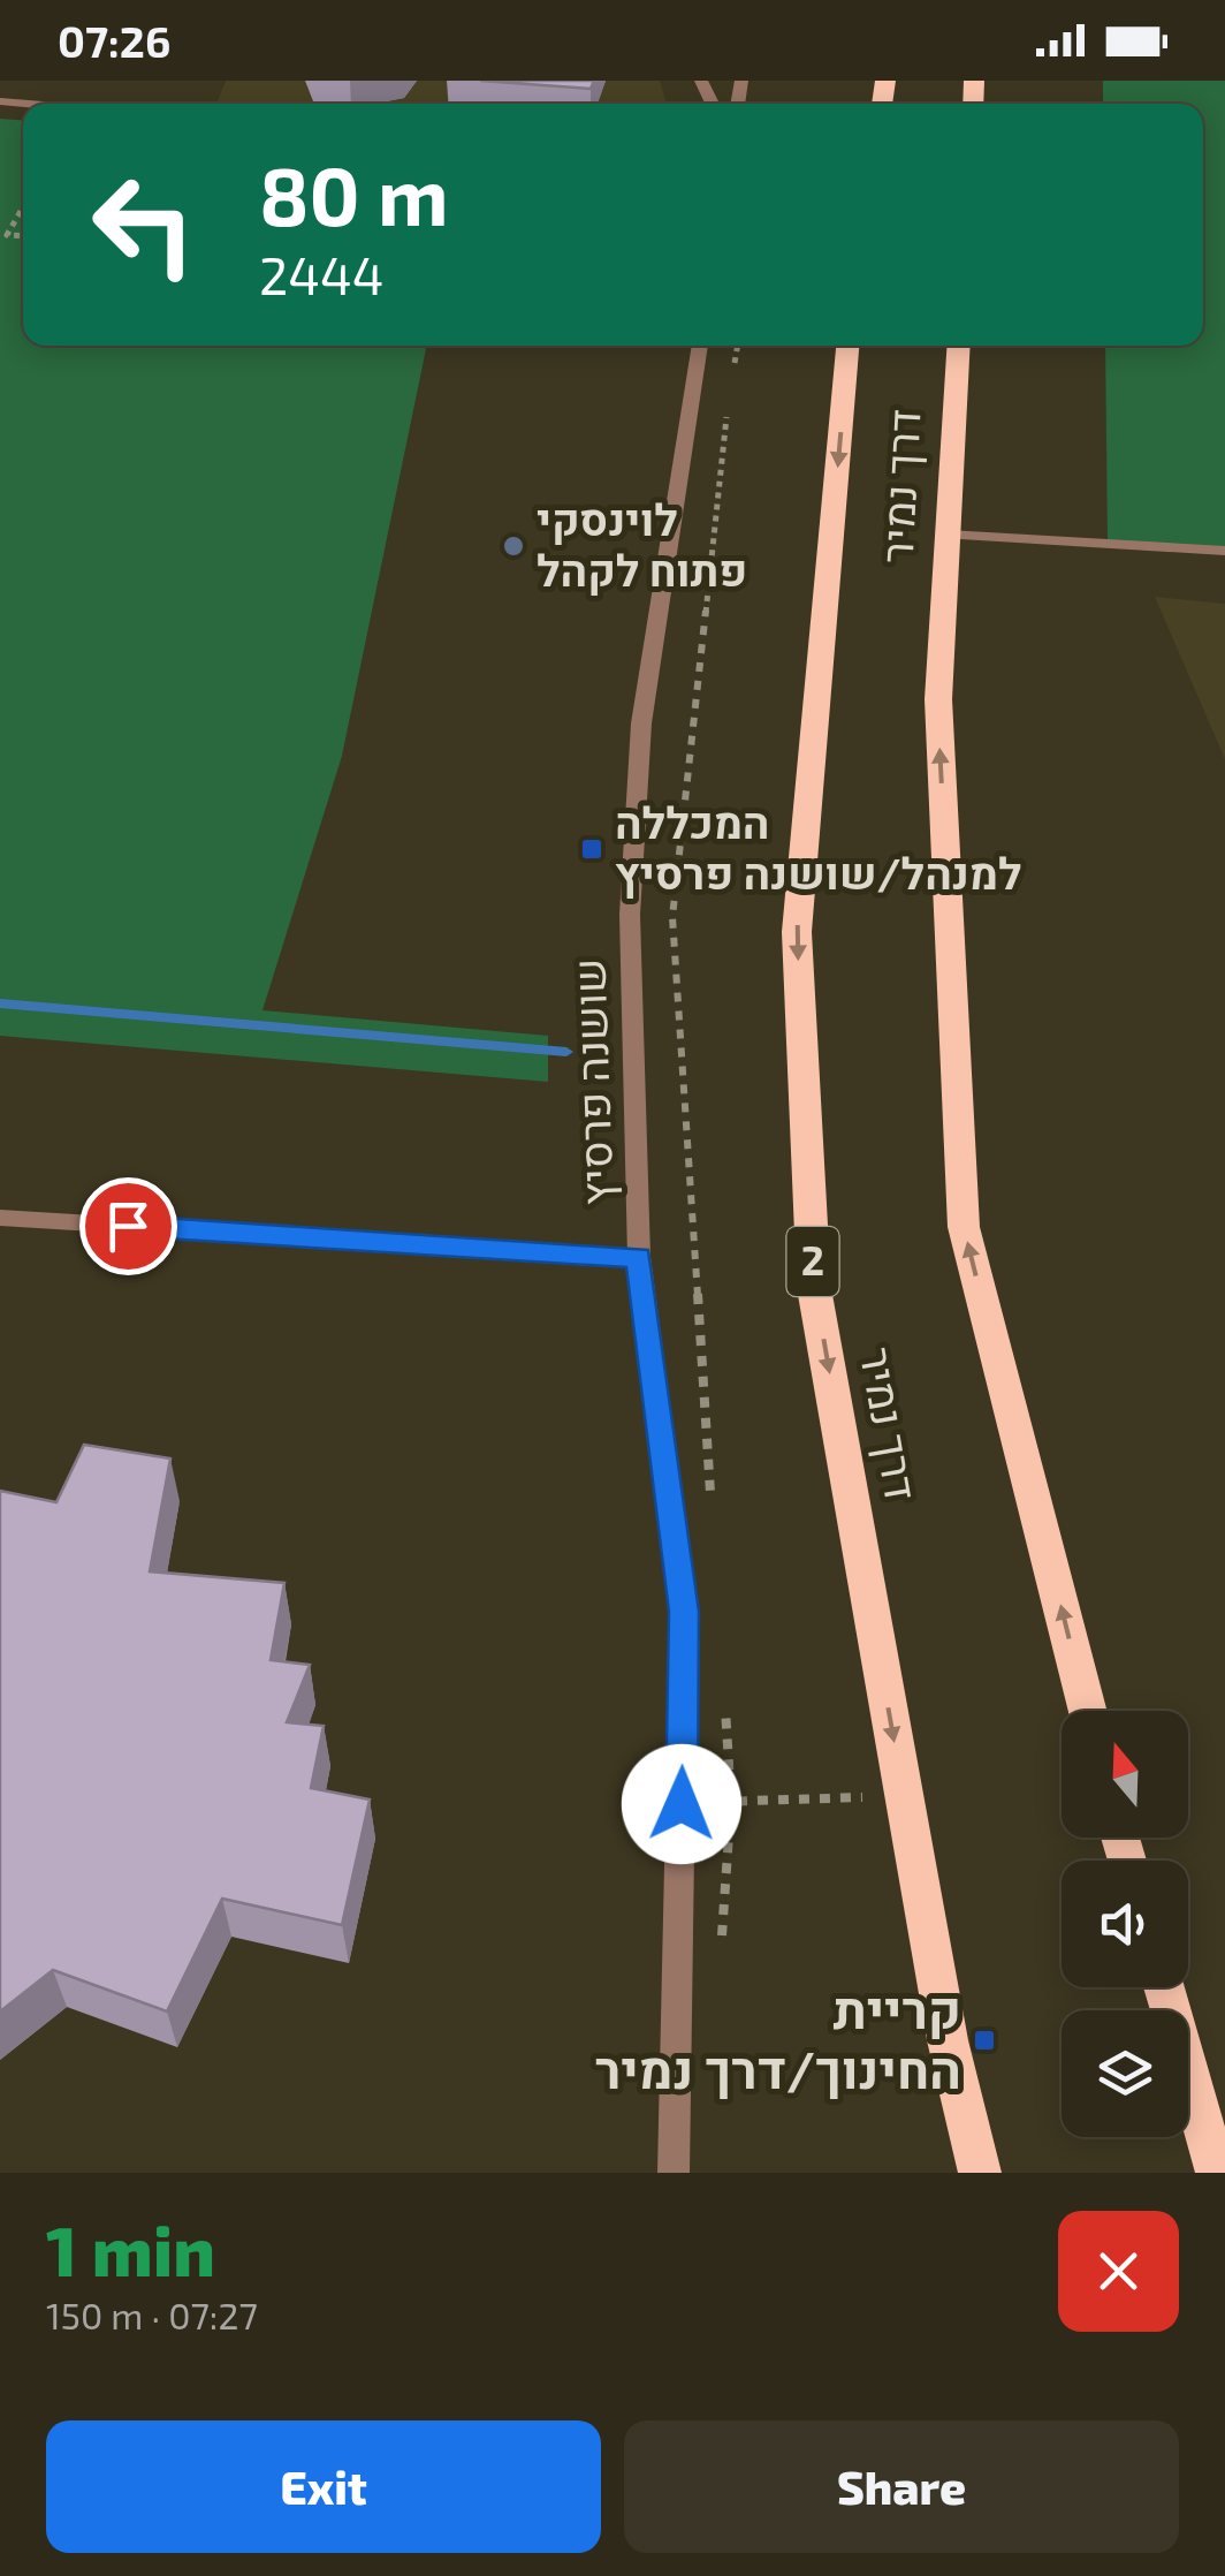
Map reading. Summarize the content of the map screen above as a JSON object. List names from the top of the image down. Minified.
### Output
{"streets":{"highway":["דרך נמיר","2"],"street":["שושנה פרסיץ"]},"places":{"other":["לוינסקי פתוח לקהל"],"transit":["המכללה למנהל/שושנה פרסיץ","קריית החינוך/דרך נמיר"]},"north":"top","page":{"status":"07:26","turn":["80 m","2444"],"heading":["1 min","150 m · 07:27"],"buttons":["Exit","Share"]}}
